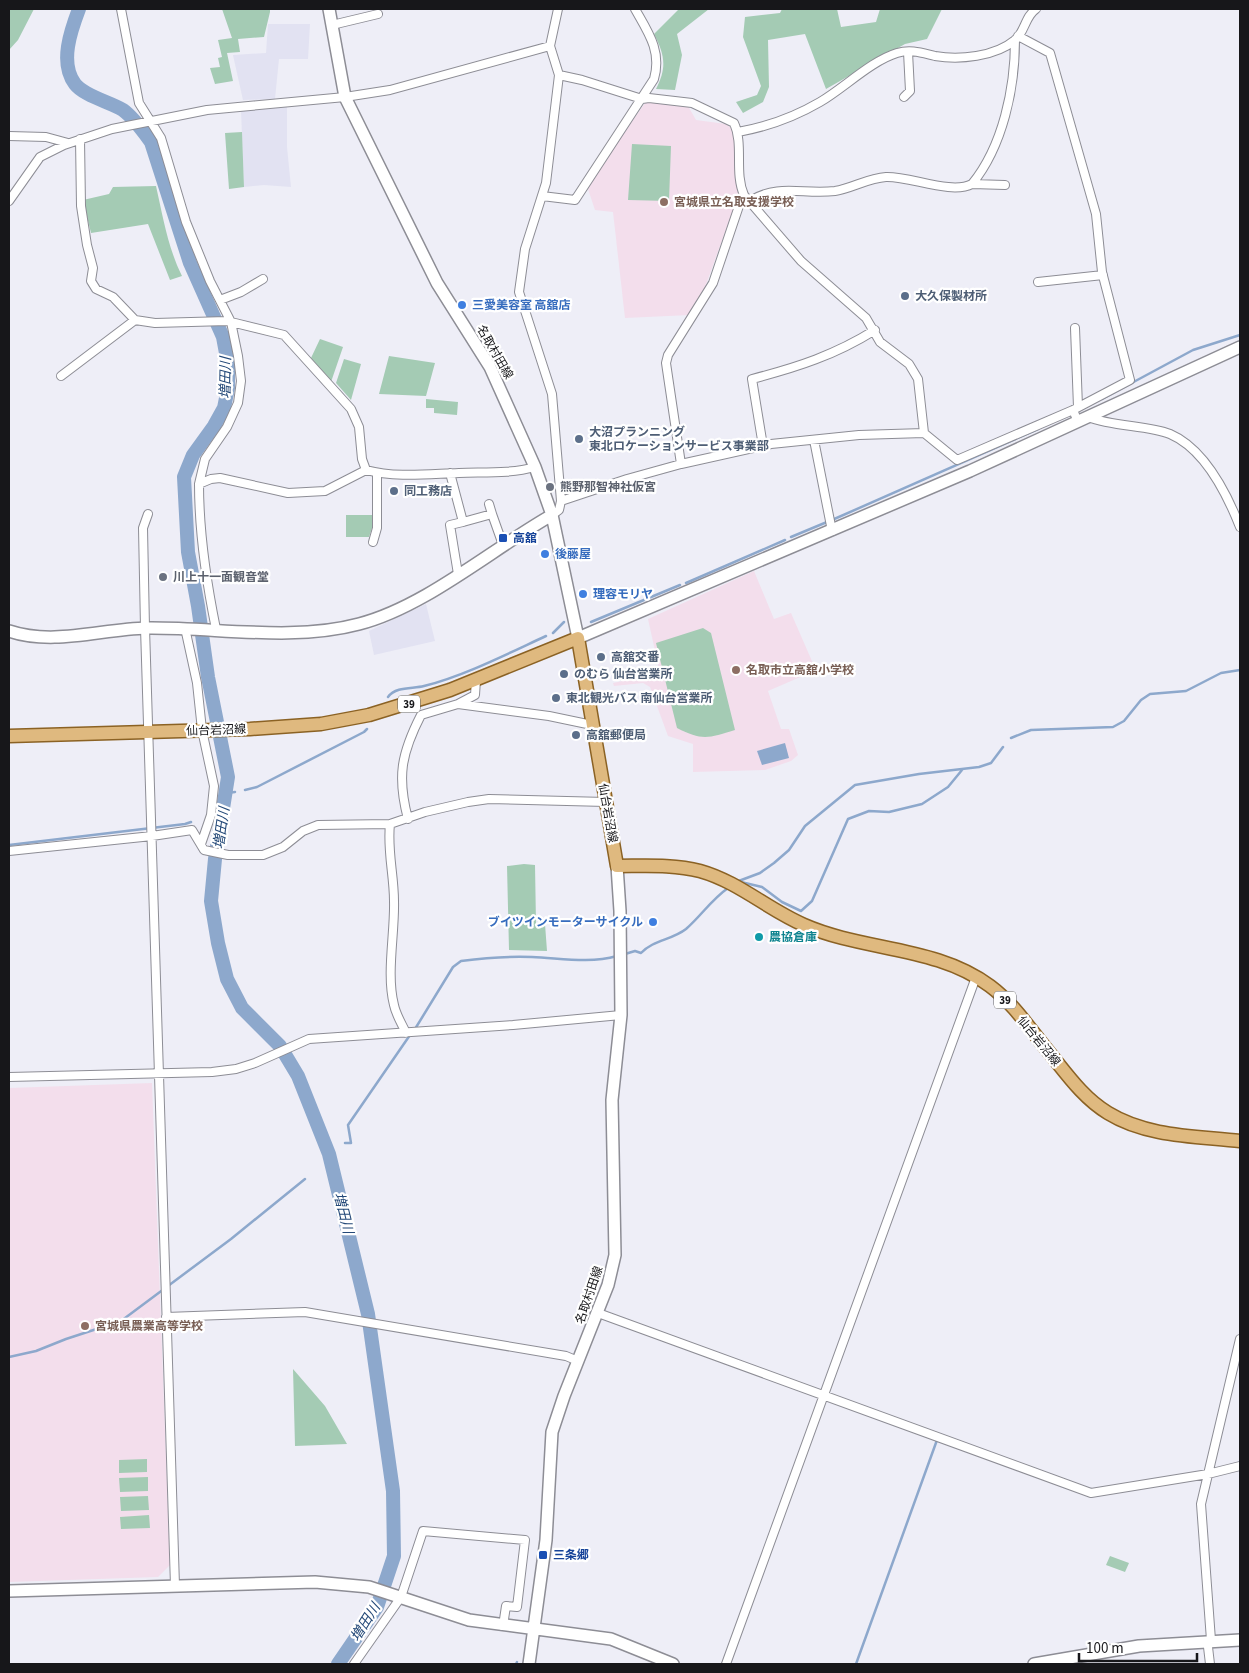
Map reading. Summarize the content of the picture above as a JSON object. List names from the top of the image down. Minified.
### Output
{"streets":{"main road":["39","仙台岩沼線"],"street":["名取村田線"]},"crossings":[["名取村田線","仙台岩沼線"]],"water":["増田川"],"places":{"other":["宮城県立名取支援学校","大久保製材所","三愛美容室 高舘店","大沼プランニング 東北ロケーションサービス事業部","熊野那智神社仮宮","同工務店","後藤屋","川上十一面観音堂","理容モリヤ","高舘交番","名取市立高舘小学校","のむら 仙台営業所","東北観光バス 南仙台営業所","高舘郵便局","ブイツインモーターサイクル","農協倉庫","宮城県農業高等学校"],"transit":["高舘","三条郷"]},"scale_bar":"100 m"}
